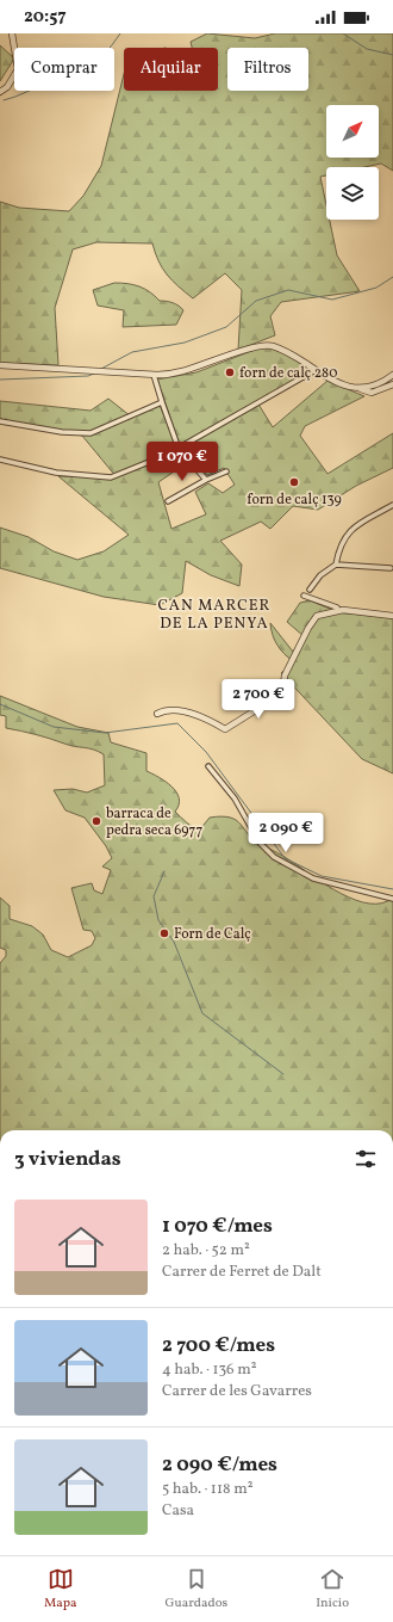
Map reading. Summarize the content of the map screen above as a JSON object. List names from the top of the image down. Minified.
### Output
{"districts":["CAN MARCER DE LA PENYA"],"places":["forn de calç 280","forn de calç 139","barraca de pedra seca 6977","Forn de Calç"],"north":"top right","page":{"status":"20:57","chip":["Comprar","Alquilar","Filtros"],"price":["1 070 €","2 700 €","2 090 €"],"heading":"3 viviendas","list":[{"name":"1 070 €/mes","note":"2 hab. · 52 m² · Carrer de Ferret de Dalt"},{"name":"2 700 €/mes","note":"4 hab. · 136 m² · Carrer de les Gavarres"},{"name":"2 090 €/mes","note":"5 hab. · 118 m² · Casa"}],"tabs":["Mapa","Guardados","Inicio"]}}
